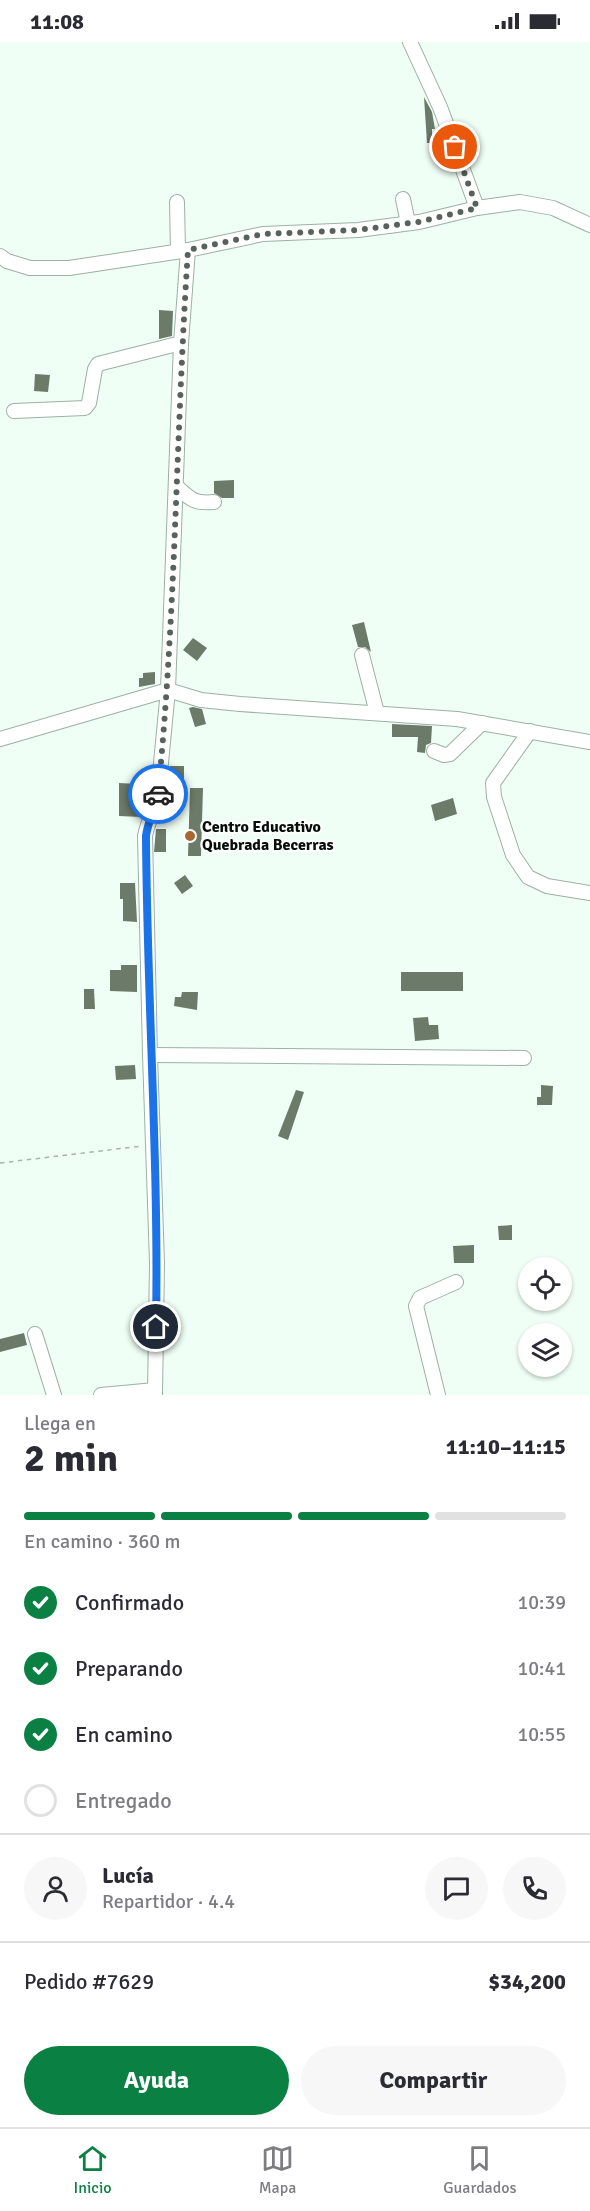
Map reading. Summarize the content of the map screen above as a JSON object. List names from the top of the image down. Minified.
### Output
{"places":["Centro Educativo Quebrada Becerras"],"page":{"status":"11:08","heading":["2 min","Llega en","11:10–11:15"],"panel":["Lucía","Repartidor · 4.4","Pedido #7629","$34,200"],"bar":"En camino · 360 m","list":[["Confirmado","10:39"],["Preparando","10:41"],["En camino","10:55"],"Entregado"],"buttons":["Ayuda","Compartir"],"tabs":["Inicio","Mapa","Guardados"]}}
